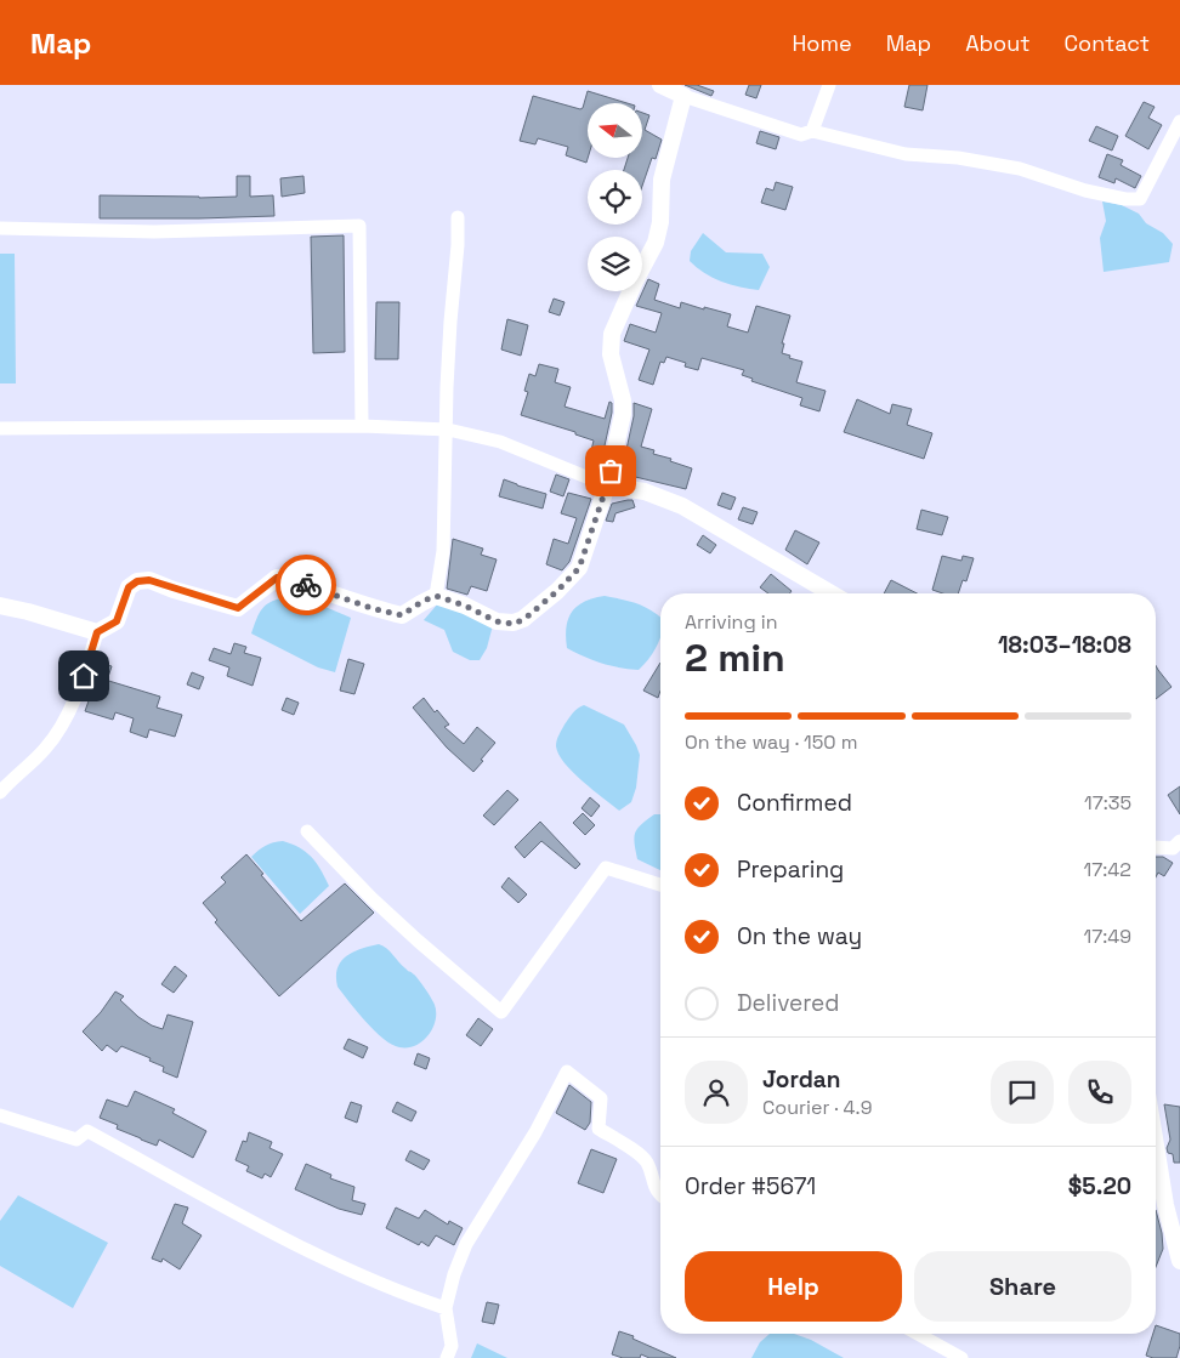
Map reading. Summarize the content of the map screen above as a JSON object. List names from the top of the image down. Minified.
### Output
{"north":"left","page":{"header":"Map","nav":["Home","Map","About","Contact"],"heading":["2 min","Arriving in","18:03–18:08"],"panel":["Jordan","Courier · 4.9","Order #5671","$5.20"],"bar":"On the way · 150 m","list":[["Confirmed","17:35"],["Preparing","17:42"],["On the way","17:49"],"Delivered"],"buttons":["Help","Share"]}}
